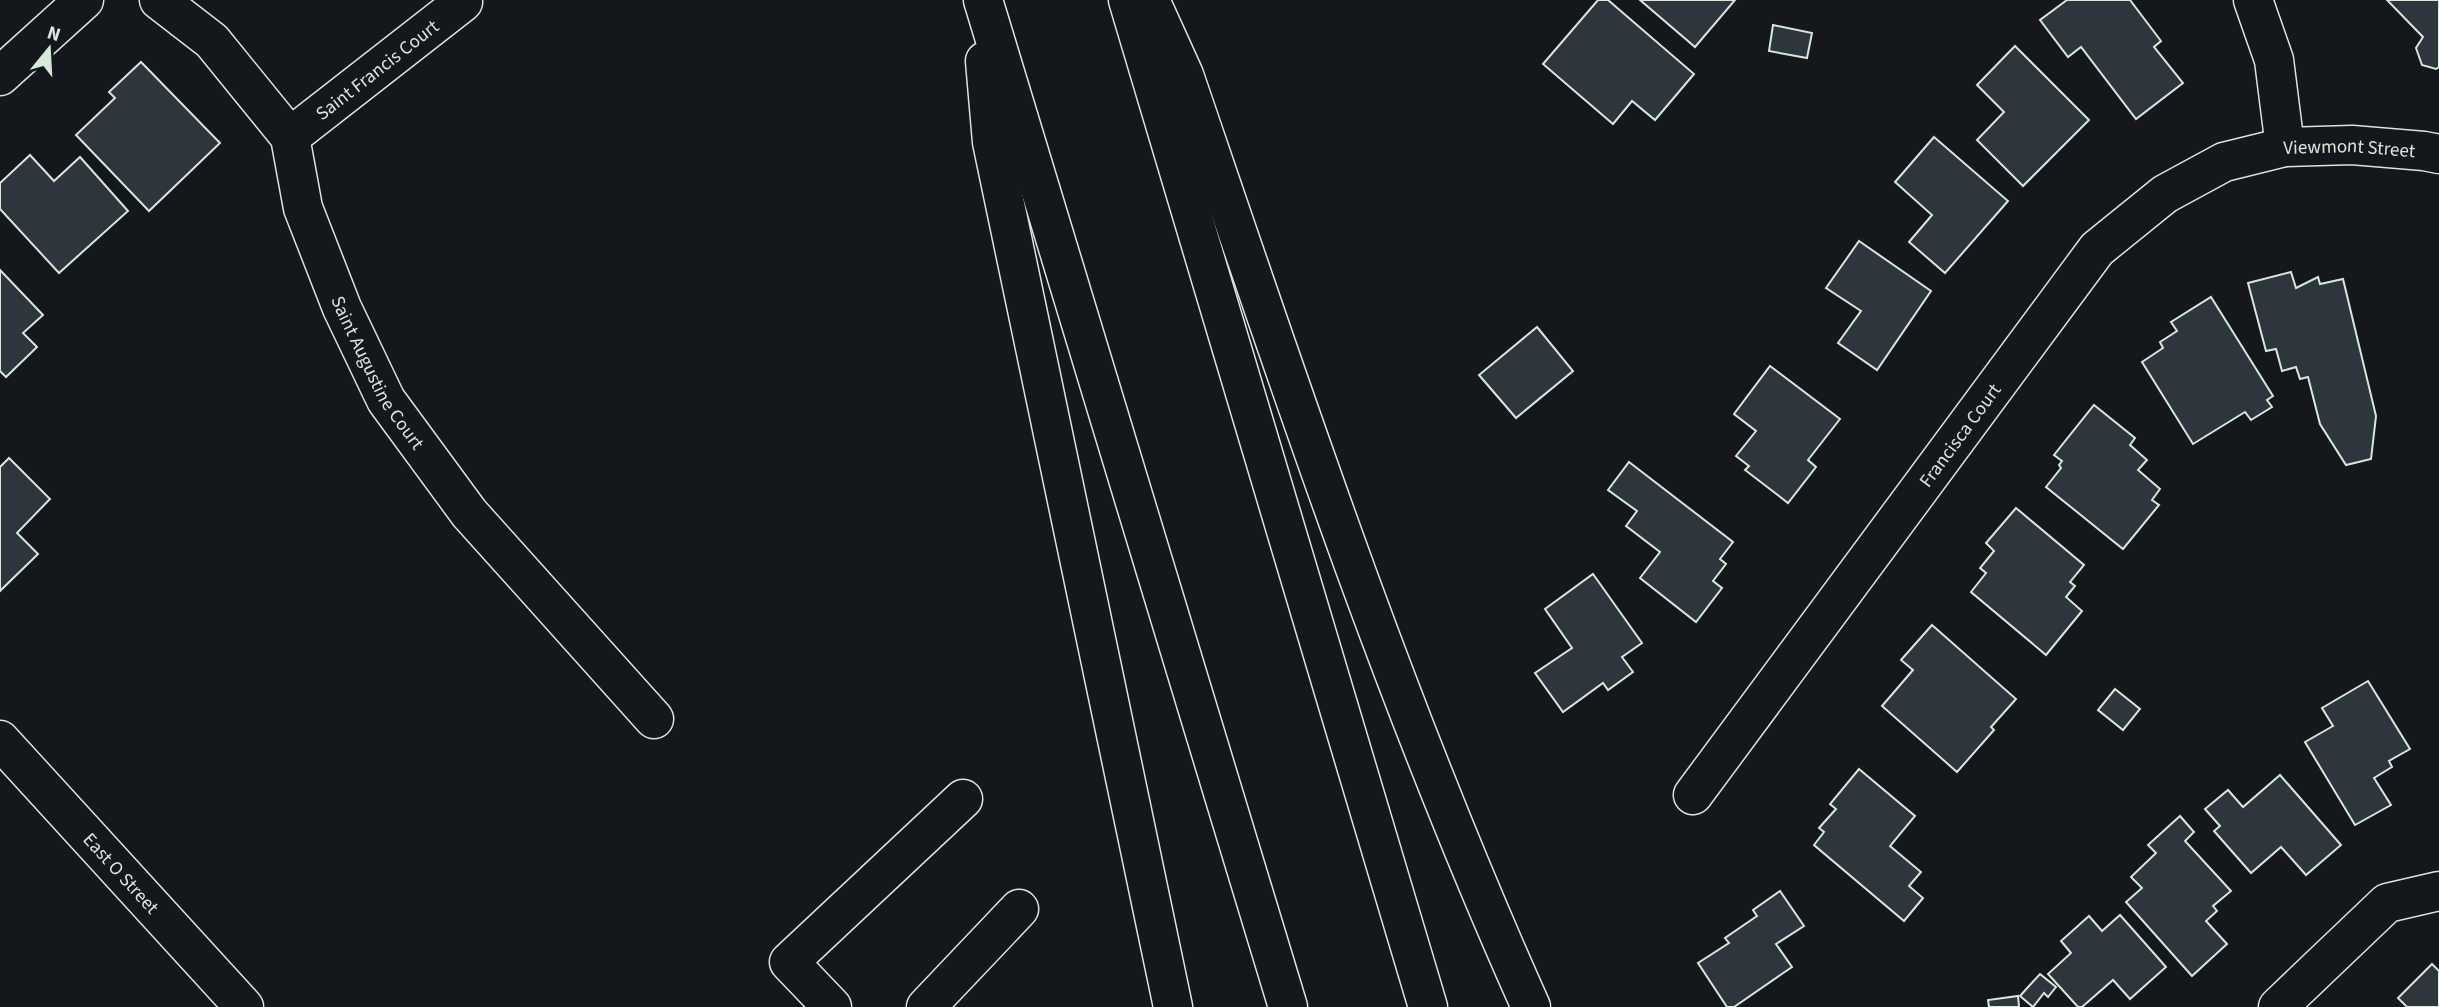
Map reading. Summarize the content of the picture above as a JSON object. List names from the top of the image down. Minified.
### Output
{"streets":{"main road":["Saint Francis Court","Viewmont Street","Saint Augustine Court","Francisca Court","East O Street"]},"crossings":[["Saint Francis Court","Saint Augustine Court"],["Viewmont Street","Francisca Court"]],"north":"top"}
